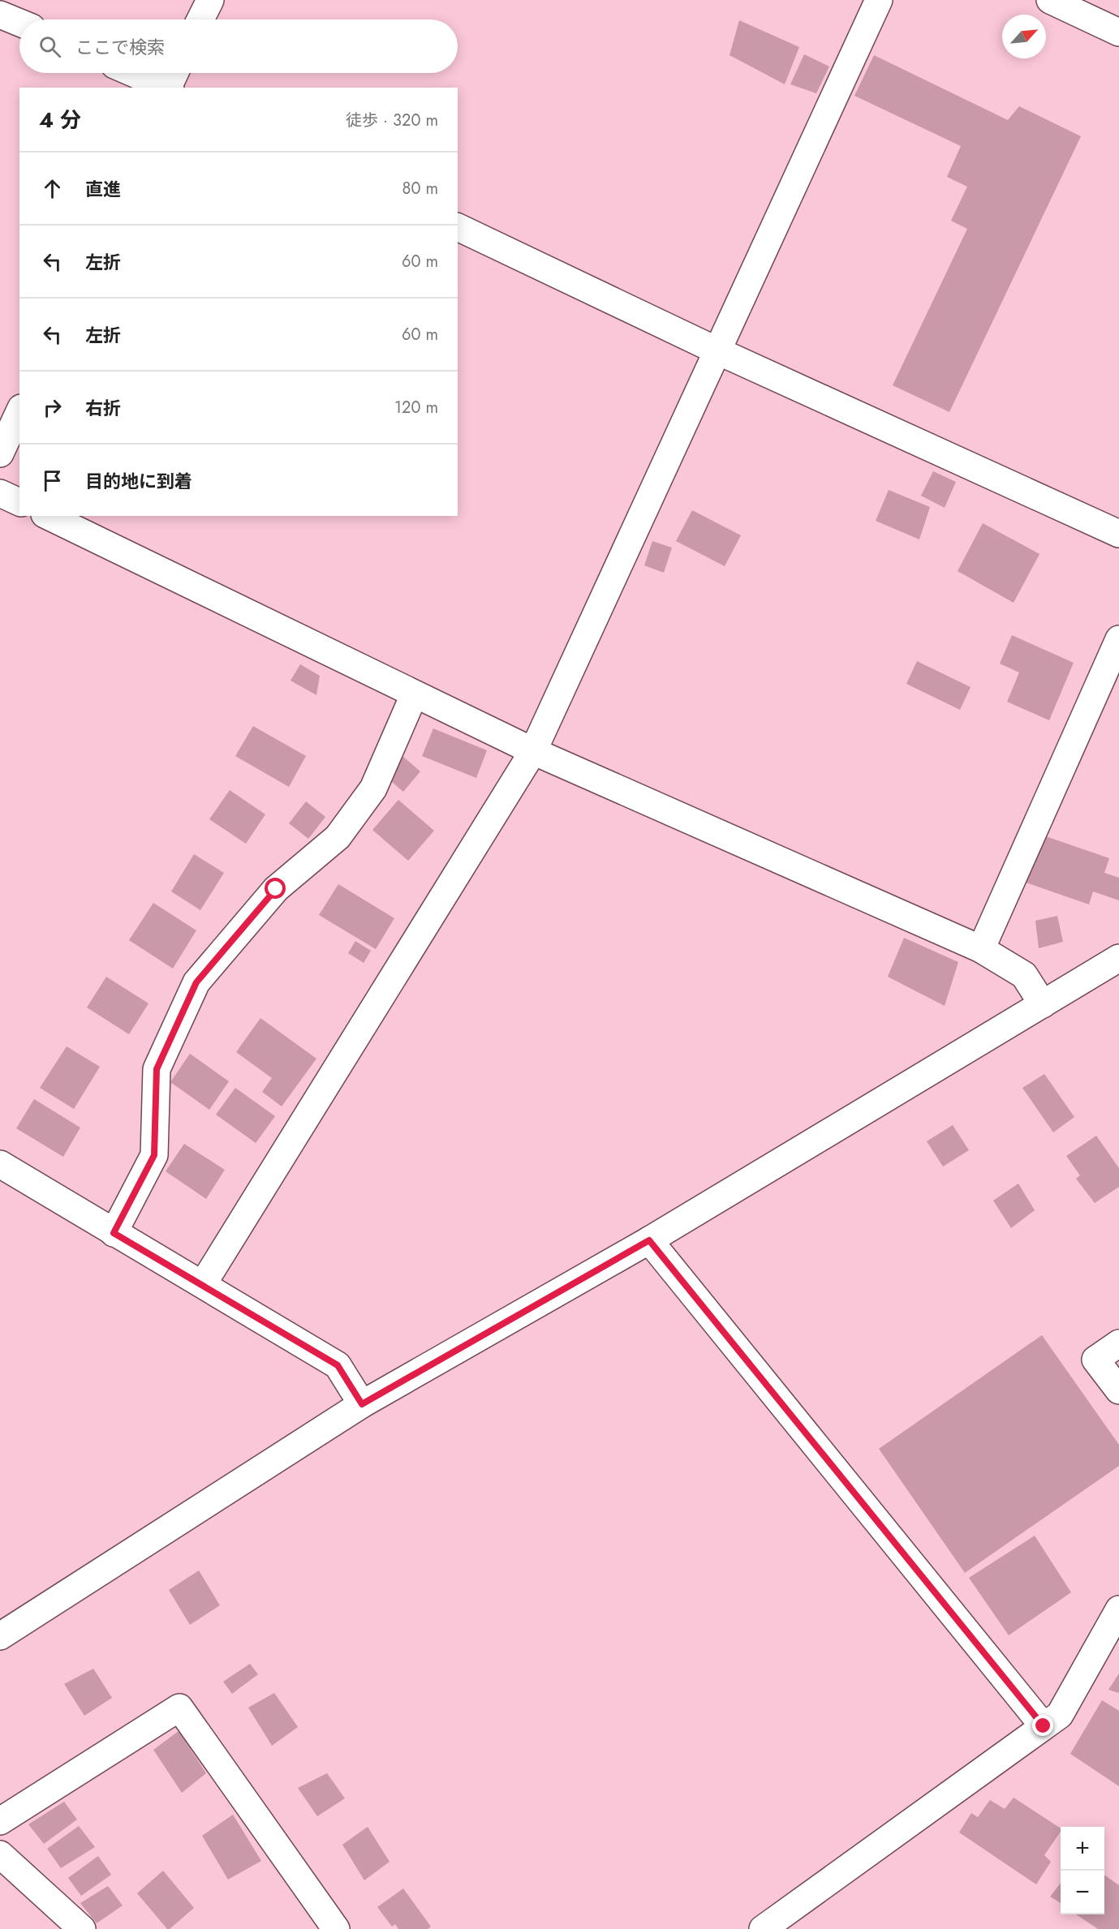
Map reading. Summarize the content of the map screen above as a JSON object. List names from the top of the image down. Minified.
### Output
{"north":"top right","page":{"search":"ここで検索","heading":["4 分","徒歩 · 320 m"],"list":[["直進","80 m"],["左折","60 m"],["左折","60 m"],["右折","120 m"],"目的地に到着"],"map_buttons":["+","−"]}}
